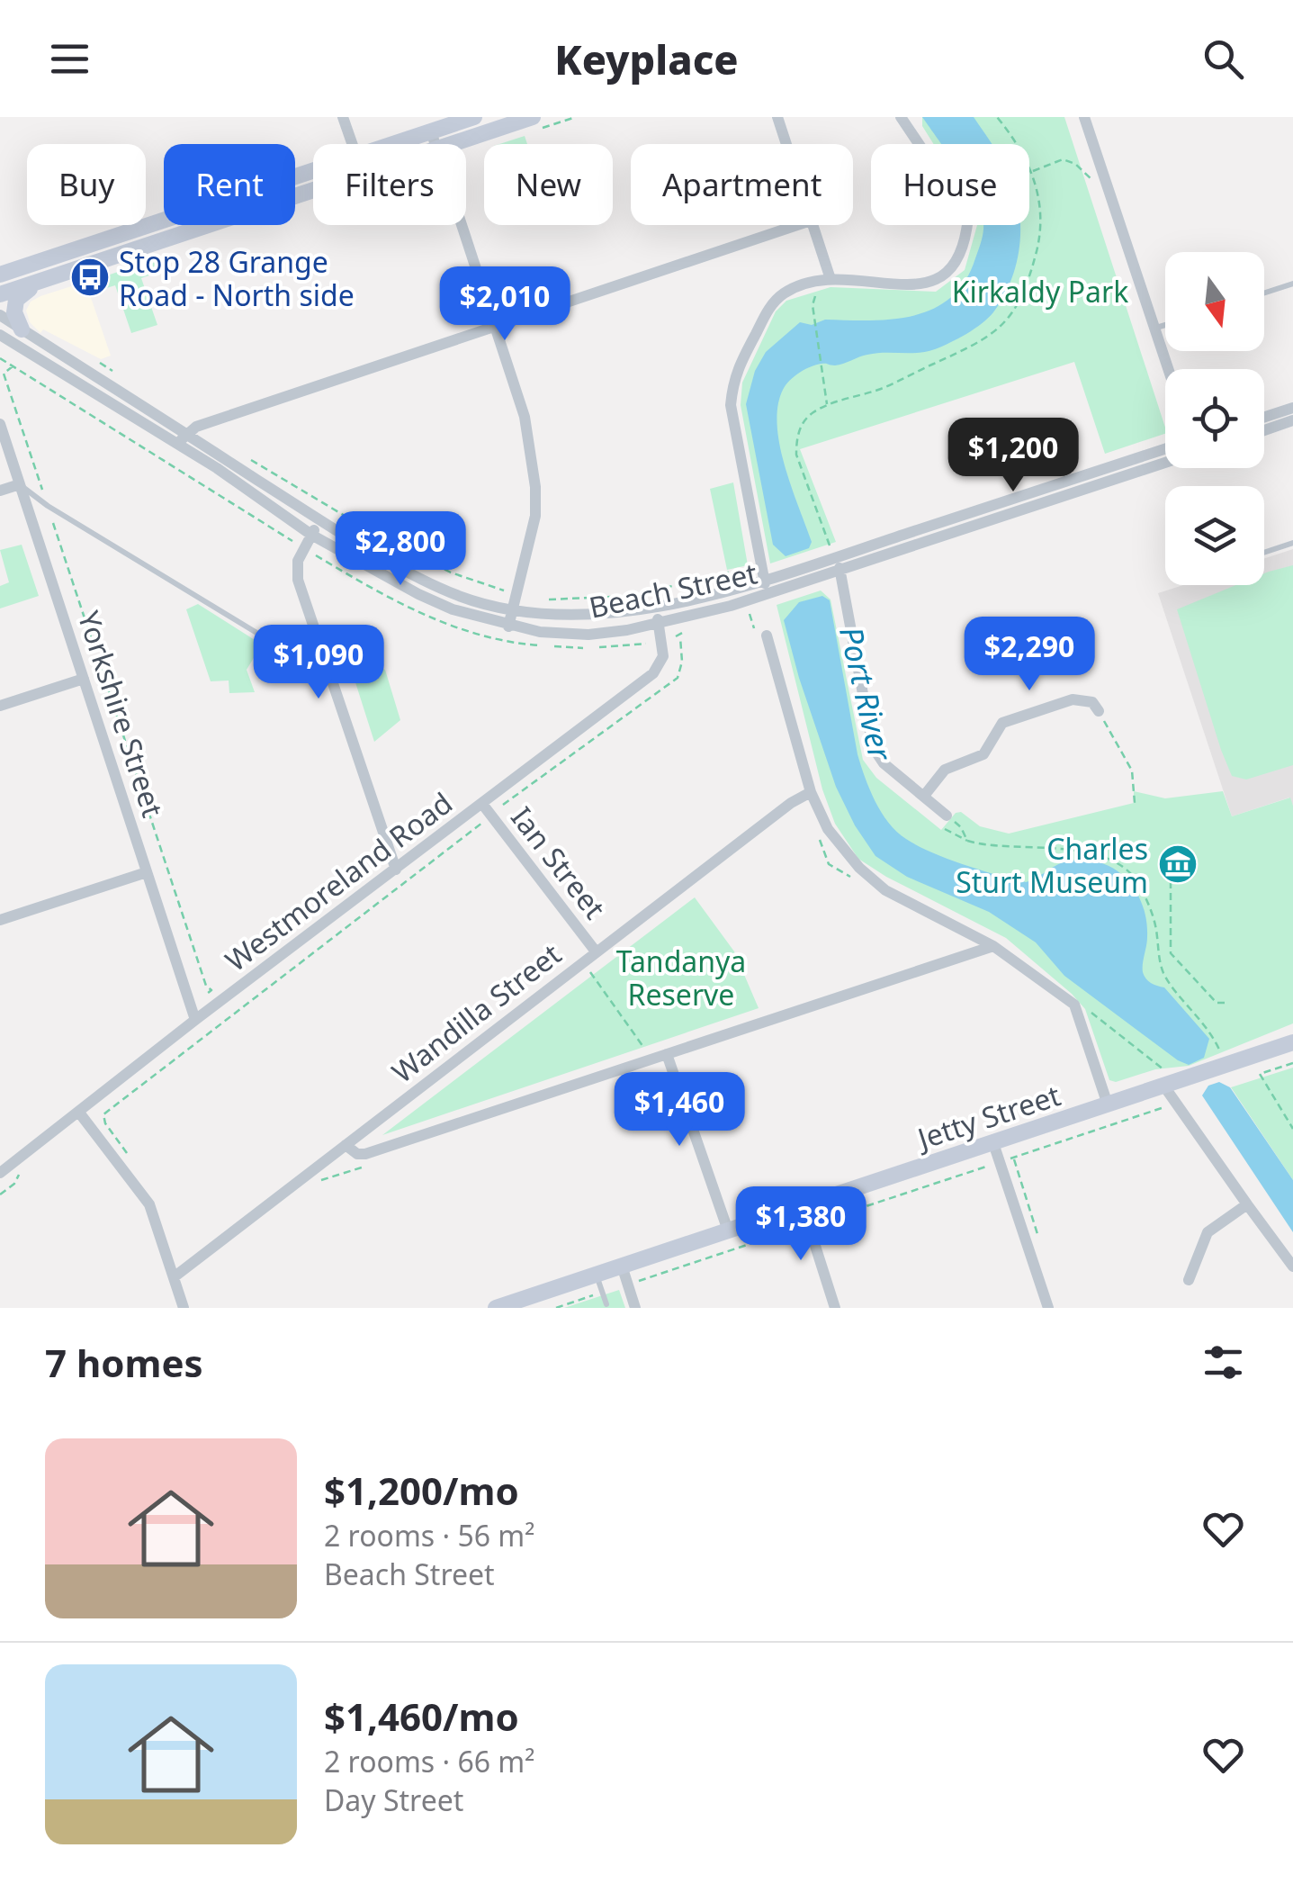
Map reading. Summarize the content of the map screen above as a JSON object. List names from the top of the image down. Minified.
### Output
{"streets":{"main road":["Jetty Street"],"street":["Beach Street","Yorkshire Street","Ian Street","Westmoreland Road","Wandilla Street"]},"crossings":[["Beach Street","Westmoreland Road"],["Yorkshire Street","Westmoreland Road"],["Ian Street","Westmoreland Road"],["Ian Street","Wandilla Street"]],"water":["Port River"],"parks":["Kirkaldy Park","Tandanya Reserve"],"places":{"bus stop":["Stop 28 Grange Road - North side"],"museum":["Charles Sturt Museum"]},"north":"bottom","page":{"header":"Keyplace","chip":["Buy","Rent","Filters","New","Apartment","House"],"price":["$2,010","$1,200","$2,800","$2,290","$1,090","$1,460","$1,380"],"heading":"7 homes","list":[{"name":"$1,200/mo","note":"2 rooms · 56 m² · Beach Street"},{"name":"$1,460/mo","note":"2 rooms · 66 m² · Day Street"}]}}
